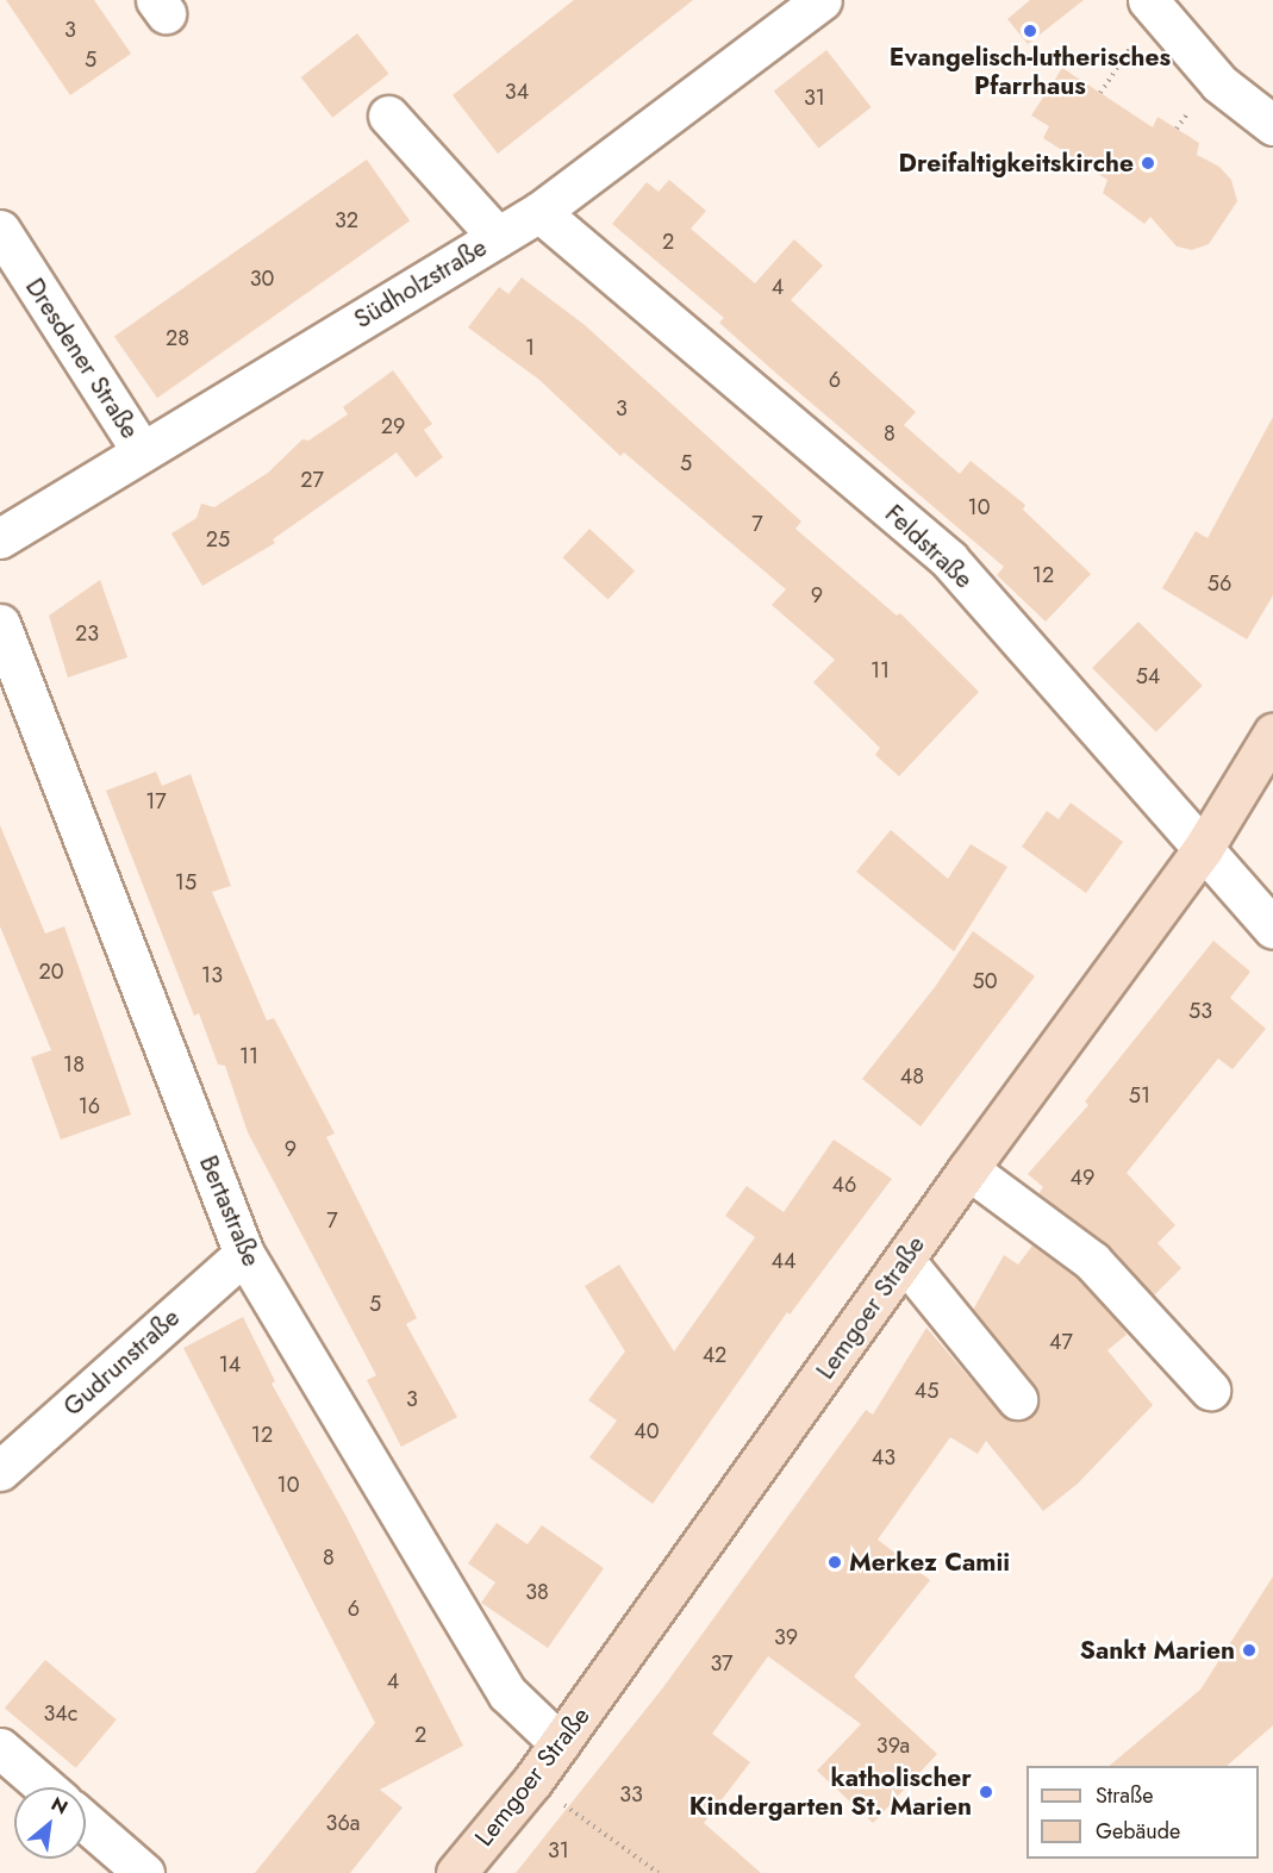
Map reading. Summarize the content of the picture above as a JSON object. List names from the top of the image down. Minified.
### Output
{"streets":{"main road":["Lemgoer Straße"],"street":["Südholzstraße","Dresdener Straße","Feldstraße","Bertastraße","Gudrunstraße"]},"crossings":[["Südholzstraße","Dresdener Straße"],["Südholzstraße","Feldstraße"],["Feldstraße","Lemgoer Straße"],["Bertastraße","Lemgoer Straße"],["Bertastraße","Gudrunstraße"]],"places":["Evangelisch-lutherisches Pfarrhaus","Dreifaltigkeitskirche","Merkez Camii","Sankt Marien","katholischer Kindergarten St. Marien"],"house_numbers":["3","5","34","31","32","2","30","4","28","1","6","3","29","8","5","27","10","7","25","12","56","9","23","11","54","17","15","20","13","50","53","11","18","48","51","16","9","49","46","7","44","5","47","42","14","45","3","40","12","43","10","8","38","6","39","37","4","34c","2","39a","33","36a","31"],"legend":["Straße","Gebäude"],"north":"top right"}
